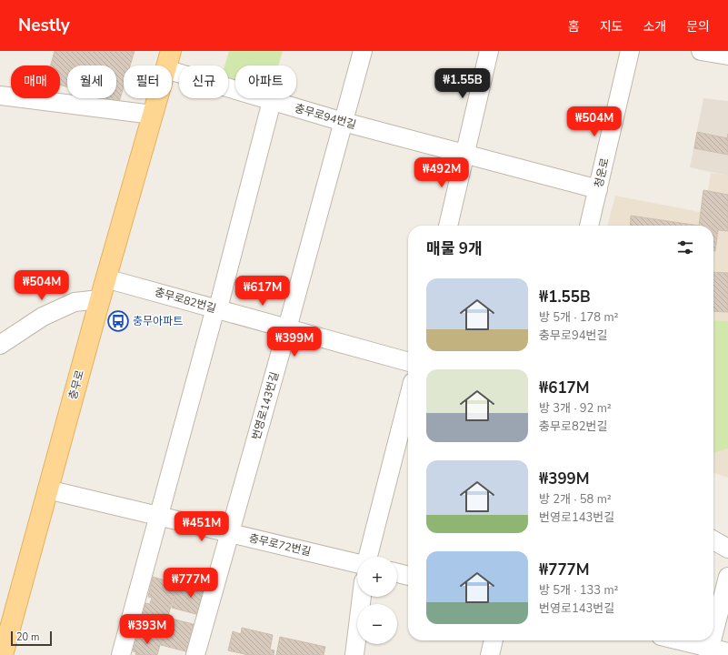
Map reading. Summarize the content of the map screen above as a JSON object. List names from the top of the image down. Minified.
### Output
{"streets":{"main road":["충무로"],"street":["충무로94번길","청운로","충무로82번길","번영로143번길","충무로72번길"]},"crossings":[["충무로94번길","청운로"],["충무로94번길","충무로"],["충무로94번길","번영로143번길"],["충무로82번길","충무로"],["충무로82번길","번영로143번길"],["충무로","충무로72번길"],["번영로143번길","충무로72번길"]],"places":{"bus stop":["충무아파트"]},"scale_bar":"20 m","page":{"header":"Nestly","nav":["홈","지도","소개","문의"],"chip":["매매","월세","필터","신규","아파트"],"price":["₩1.55B","₩504M","₩492M","₩504M","₩617M","₩399M","₩451M","₩777M","₩393M"],"heading":"매물 9개","list":[{"name":"₩1.55B","note":"방 5개 · 178 m² · 충무로94번길"},{"name":"₩617M","note":"방 3개 · 92 m² · 충무로82번길"},{"name":"₩399M","note":"방 2개 · 58 m² · 번영로143번길"},{"name":"₩777M","note":"방 5개 · 133 m² · 번영로143번길"}],"map_buttons":["+","−"],"scale":"20 m"}}
